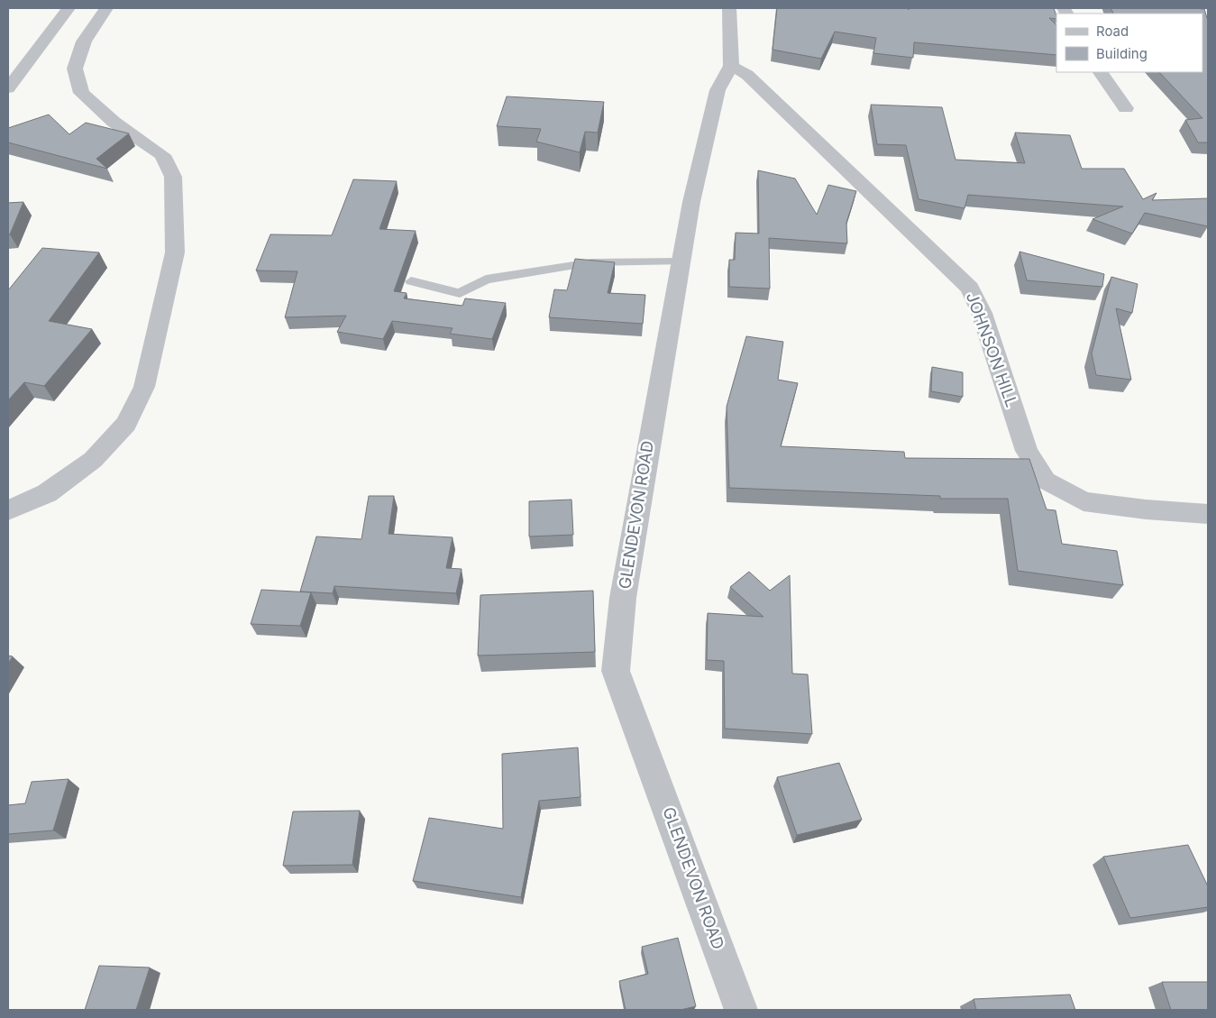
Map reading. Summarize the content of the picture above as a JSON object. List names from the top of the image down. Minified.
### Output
{"streets":{"street":["JOHNSON HILL","GLENDEVON ROAD"]},"crossings":[["JOHNSON HILL","GLENDEVON ROAD"]],"legend":["Road","Building"]}
